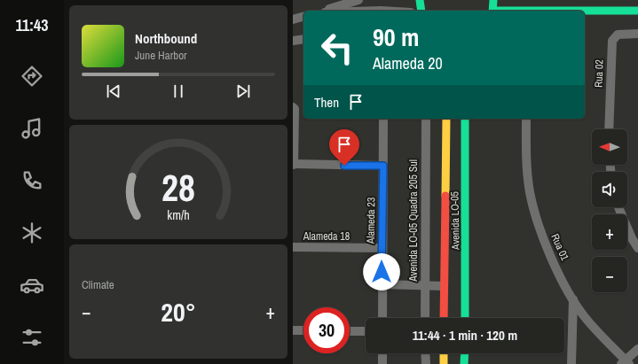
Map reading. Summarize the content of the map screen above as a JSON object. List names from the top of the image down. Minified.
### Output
{"streets":{"main road":["Avenida LO-05"],"street":["Rua 02","Alameda 23","Avenida LO-05 Quadra 205 Sul","Alameda 18","Rua 01"]},"crossings":[["Alameda 23","Alameda 18"]],"north":"left","page":{"tabs":"11:43","turn":["90 m","Alameda 20"],"song":["Northbound","June Harbor"],"then":"Then","map_buttons":["+","−"],"tile":"Climate","heat":["−","20°","+"],"limit":"30","trip":"11:44 · 1 min · 120 m","gauge":["28","km/h"]}}
